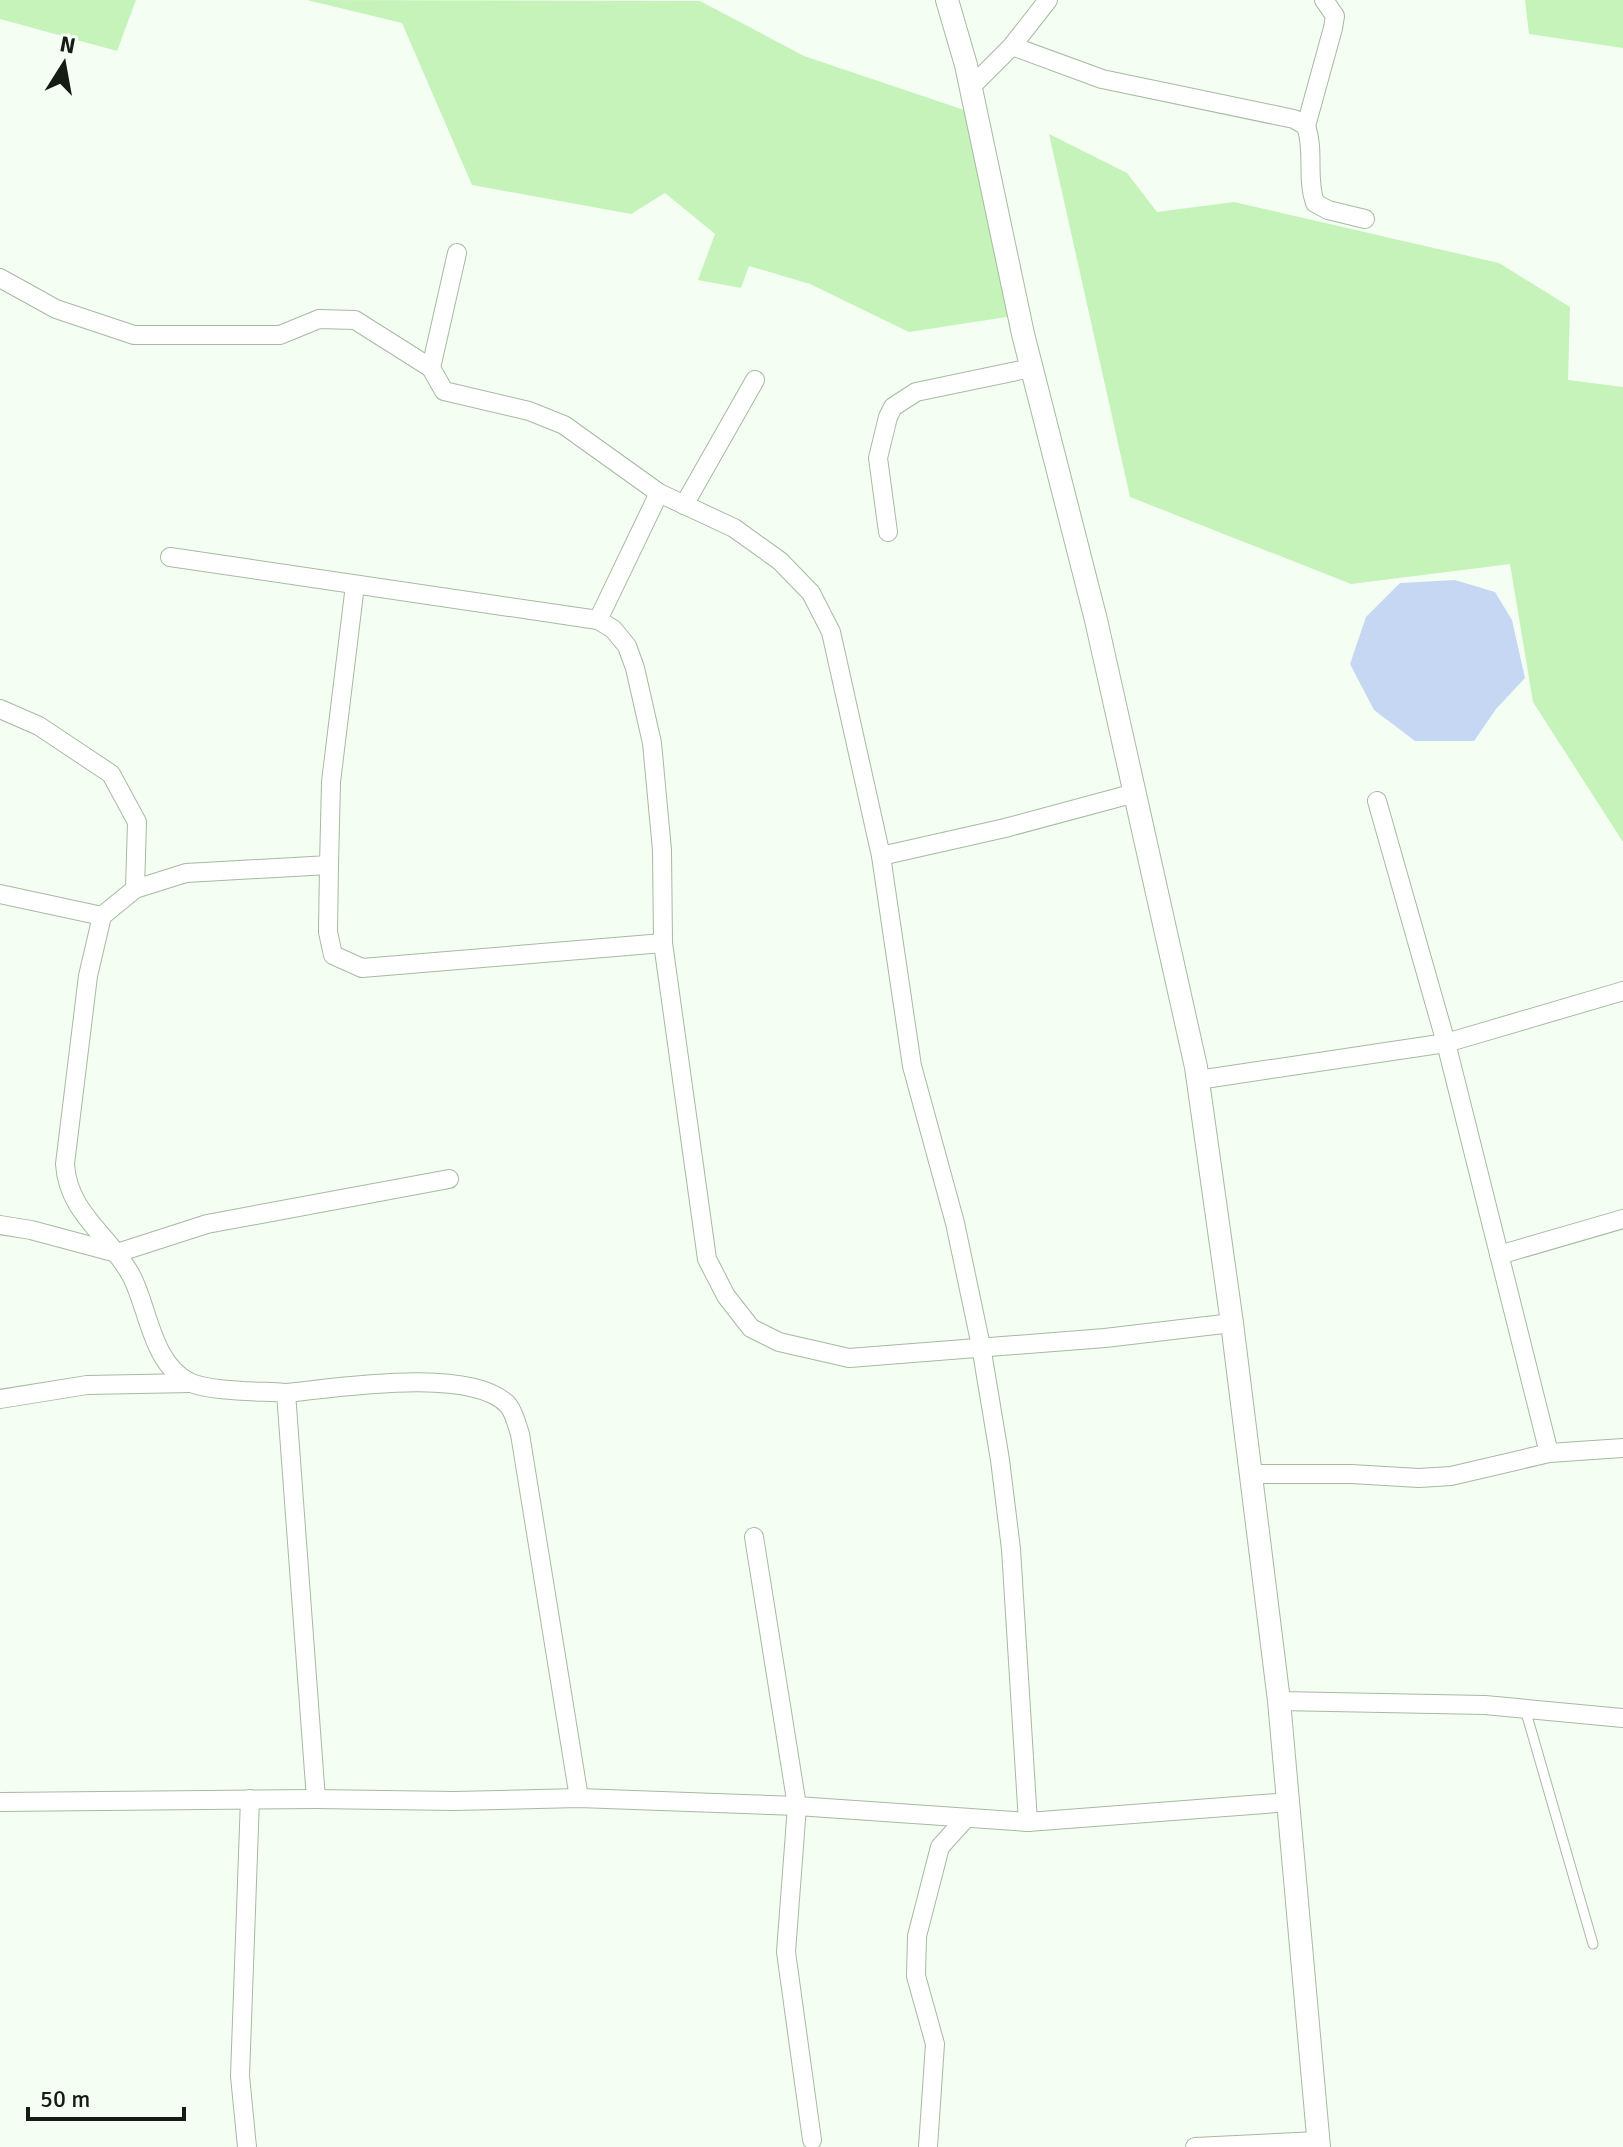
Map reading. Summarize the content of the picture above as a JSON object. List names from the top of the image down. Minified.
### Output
{"scale_bar":"50 m","north":"top"}
